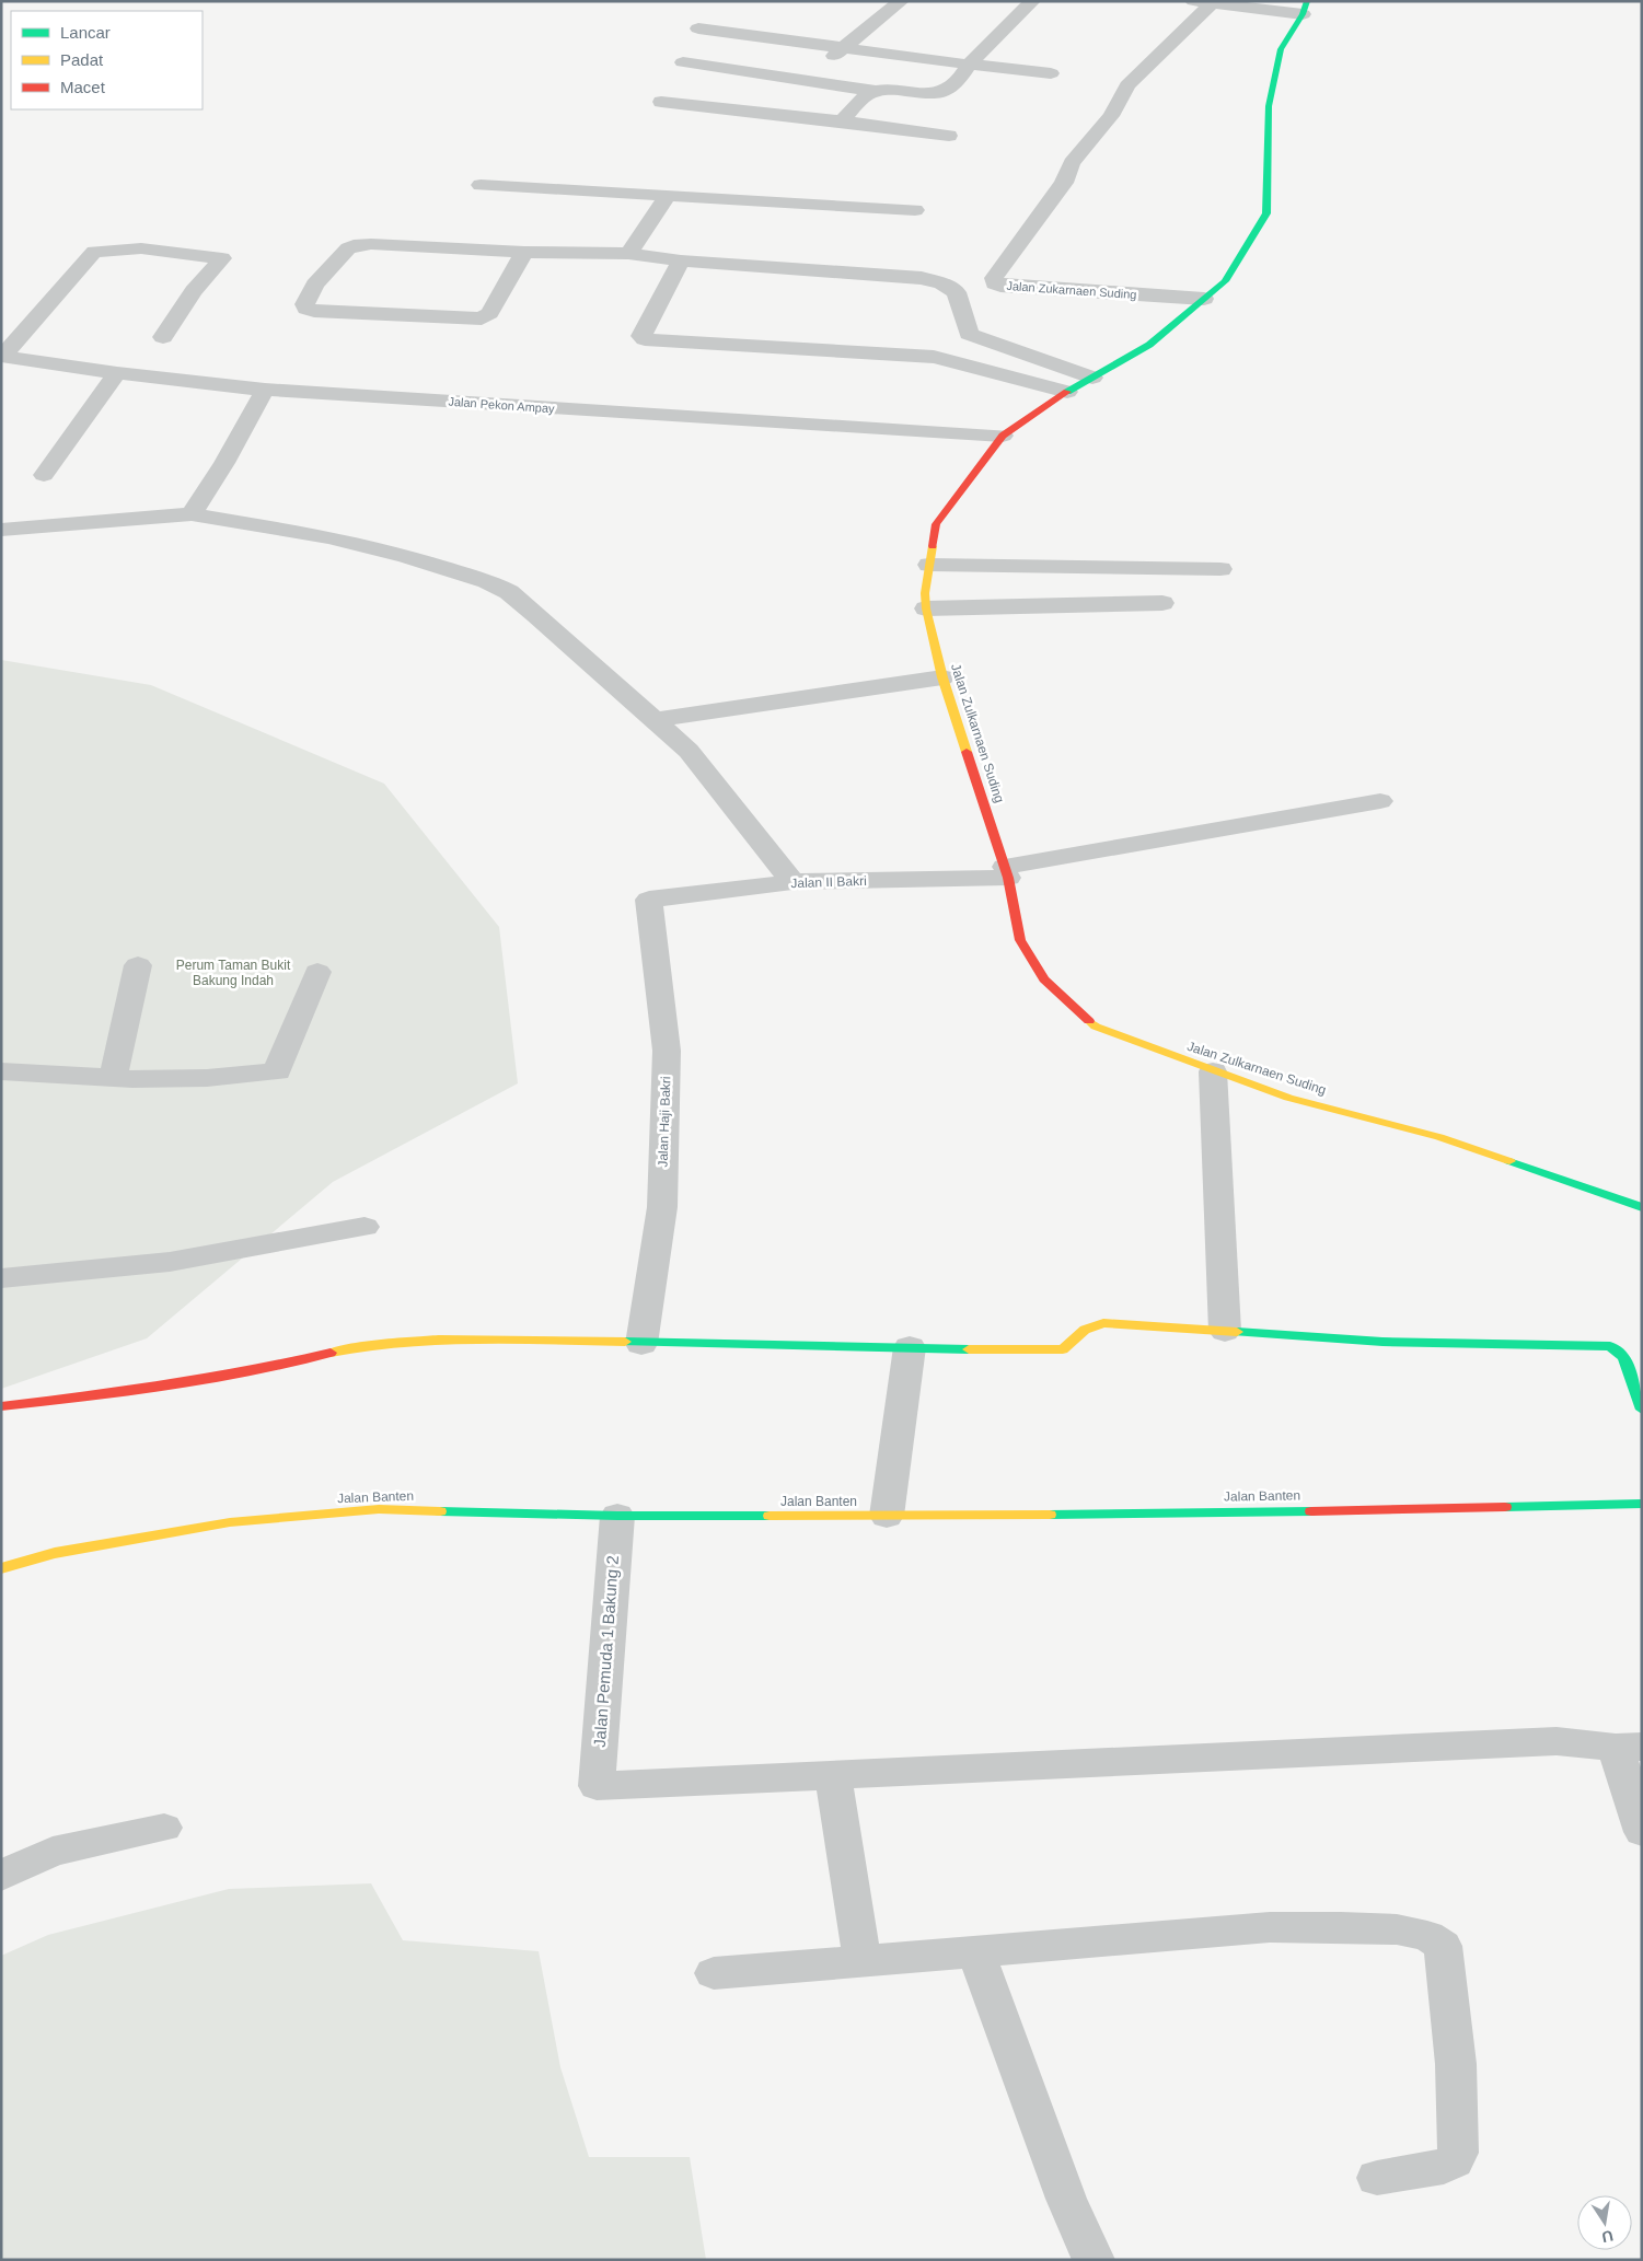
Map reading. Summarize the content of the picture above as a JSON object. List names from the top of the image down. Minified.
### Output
{"streets":{"street":["Jalan Zukarnaen Suding","Jalan Pekon Ampay","Jalan Zulkarnaen Suding","Jalan II Bakri","Jalan Haji Bakri","Jalan Banten","Jalan Pemuda 1 Bakung 2"]},"crossings":[["Jalan Zukarnaen Suding","Jalan Zulkarnaen Suding"],["Jalan Pekon Ampay","Jalan Zulkarnaen Suding"],["Jalan Zulkarnaen Suding","Jalan II Bakri"],["Jalan II Bakri","Jalan Haji Bakri"],["Jalan Banten","Jalan Pemuda 1 Bakung 2"]],"parks":["Perum Taman Bukit Bakung Indah"],"legend":["Lancar","Padat","Macet"],"north":"bottom"}
